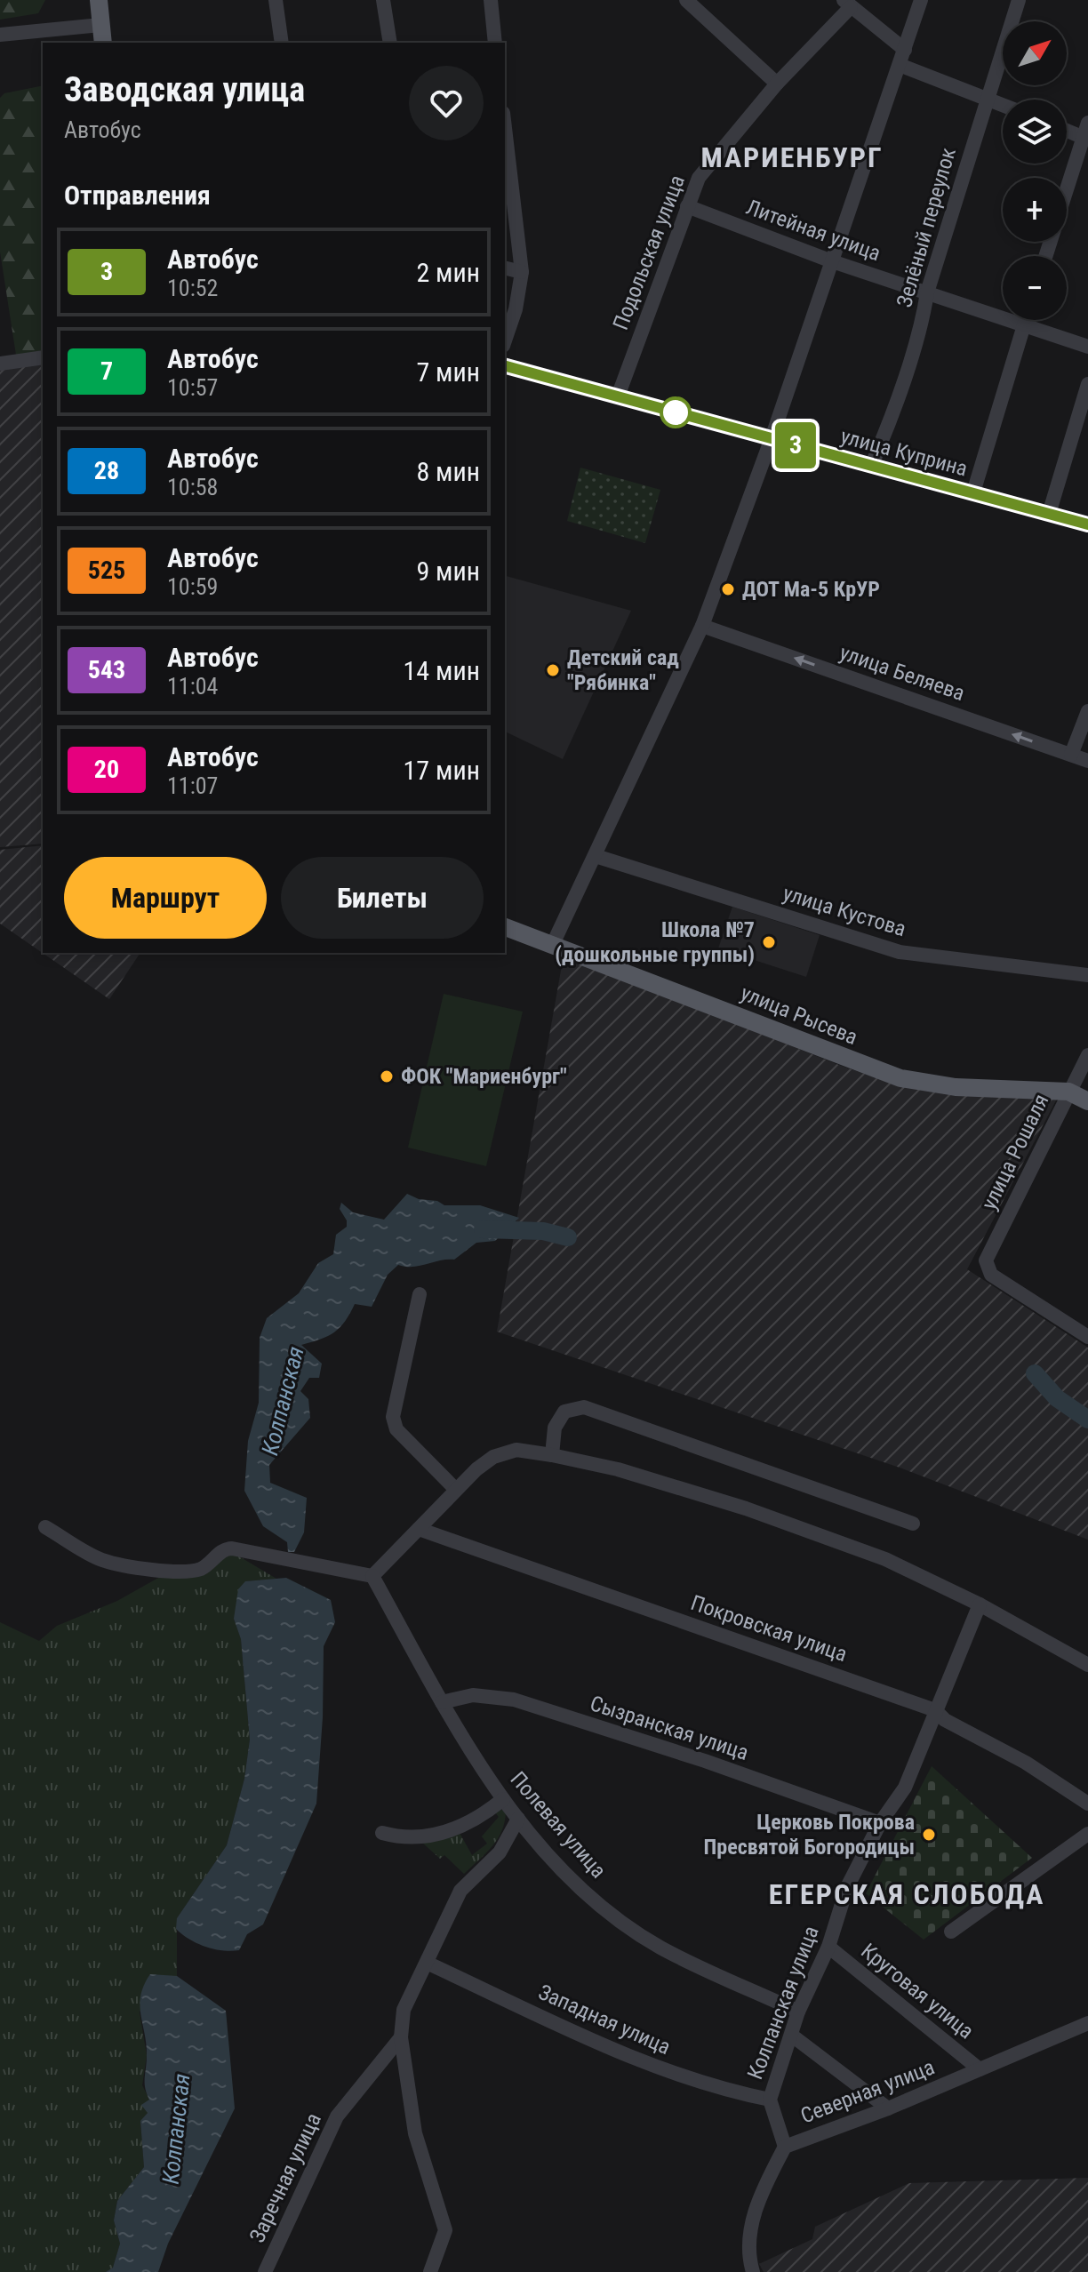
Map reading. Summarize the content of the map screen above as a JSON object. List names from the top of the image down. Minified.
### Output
{"streets":{"main road":["улица Рысева"],"street":["Зелёный переулок","Литейная улица","Подольская улица","улица Куприна","улица Беляева","улица Кустова","улица Рошаля","Покровская улица","Сызранская улица","Полевая улица","Круговая улица","Колпанская улица","Западная улица","Северная улица","Заречная улица"]},"crossings":[["Зелёный переулок","Литейная улица"],["Зелёный переулок","улица Куприна"],["Литейная улица","Подольская улица"],["Подольская улица","улица Куприна"],["улица Рысева","улица Рошаля"],["Покровская улица","Колпанская улица"],["Сызранская улица","Полевая улица"],["Сызранская улица","Колпанская улица"],["Полевая улица","Колпанская улица"],["Круговая улица","Колпанская улица"],["Круговая улица","Северная улица"],["Колпанская улица","Западная улица"],["Колпанская улица","Северная улица"]],"one_way":["улица Беляева"],"districts":["МАРИЕНБУРГ","ЕГЕРСКАЯ СЛОБОДА"],"water":["Колпанская"],"places":["ДОТ Ма-5 КрУР","Детский сад \"Рябинка\"","Школа №7 (дошкольные группы)","ФОК \"Мариенбург\"","Церковь Покрова Пресвятой Богородицы"],"lines":["bus line 3"],"north":"top right","page":{"on_map":"3","map_buttons":["+","−"],"heading":[["Заводская улица","Автобус"],"Отправления"],"list":[{"mark":"3","name":"Автобус","note":"10:52","value":"2 мин"},{"mark":"7","name":"Автобус","note":"10:57","value":"7 мин"},{"mark":"28","name":"Автобус","note":"10:58","value":"8 мин"},{"mark":"525","name":"Автобус","note":"10:59","value":"9 мин"},{"mark":"543","name":"Автобус","note":"11:04","value":"14 мин"},{"mark":"20","name":"Автобус","note":"11:07","value":"17 мин"}],"buttons":["Маршрут","Билеты"]}}
